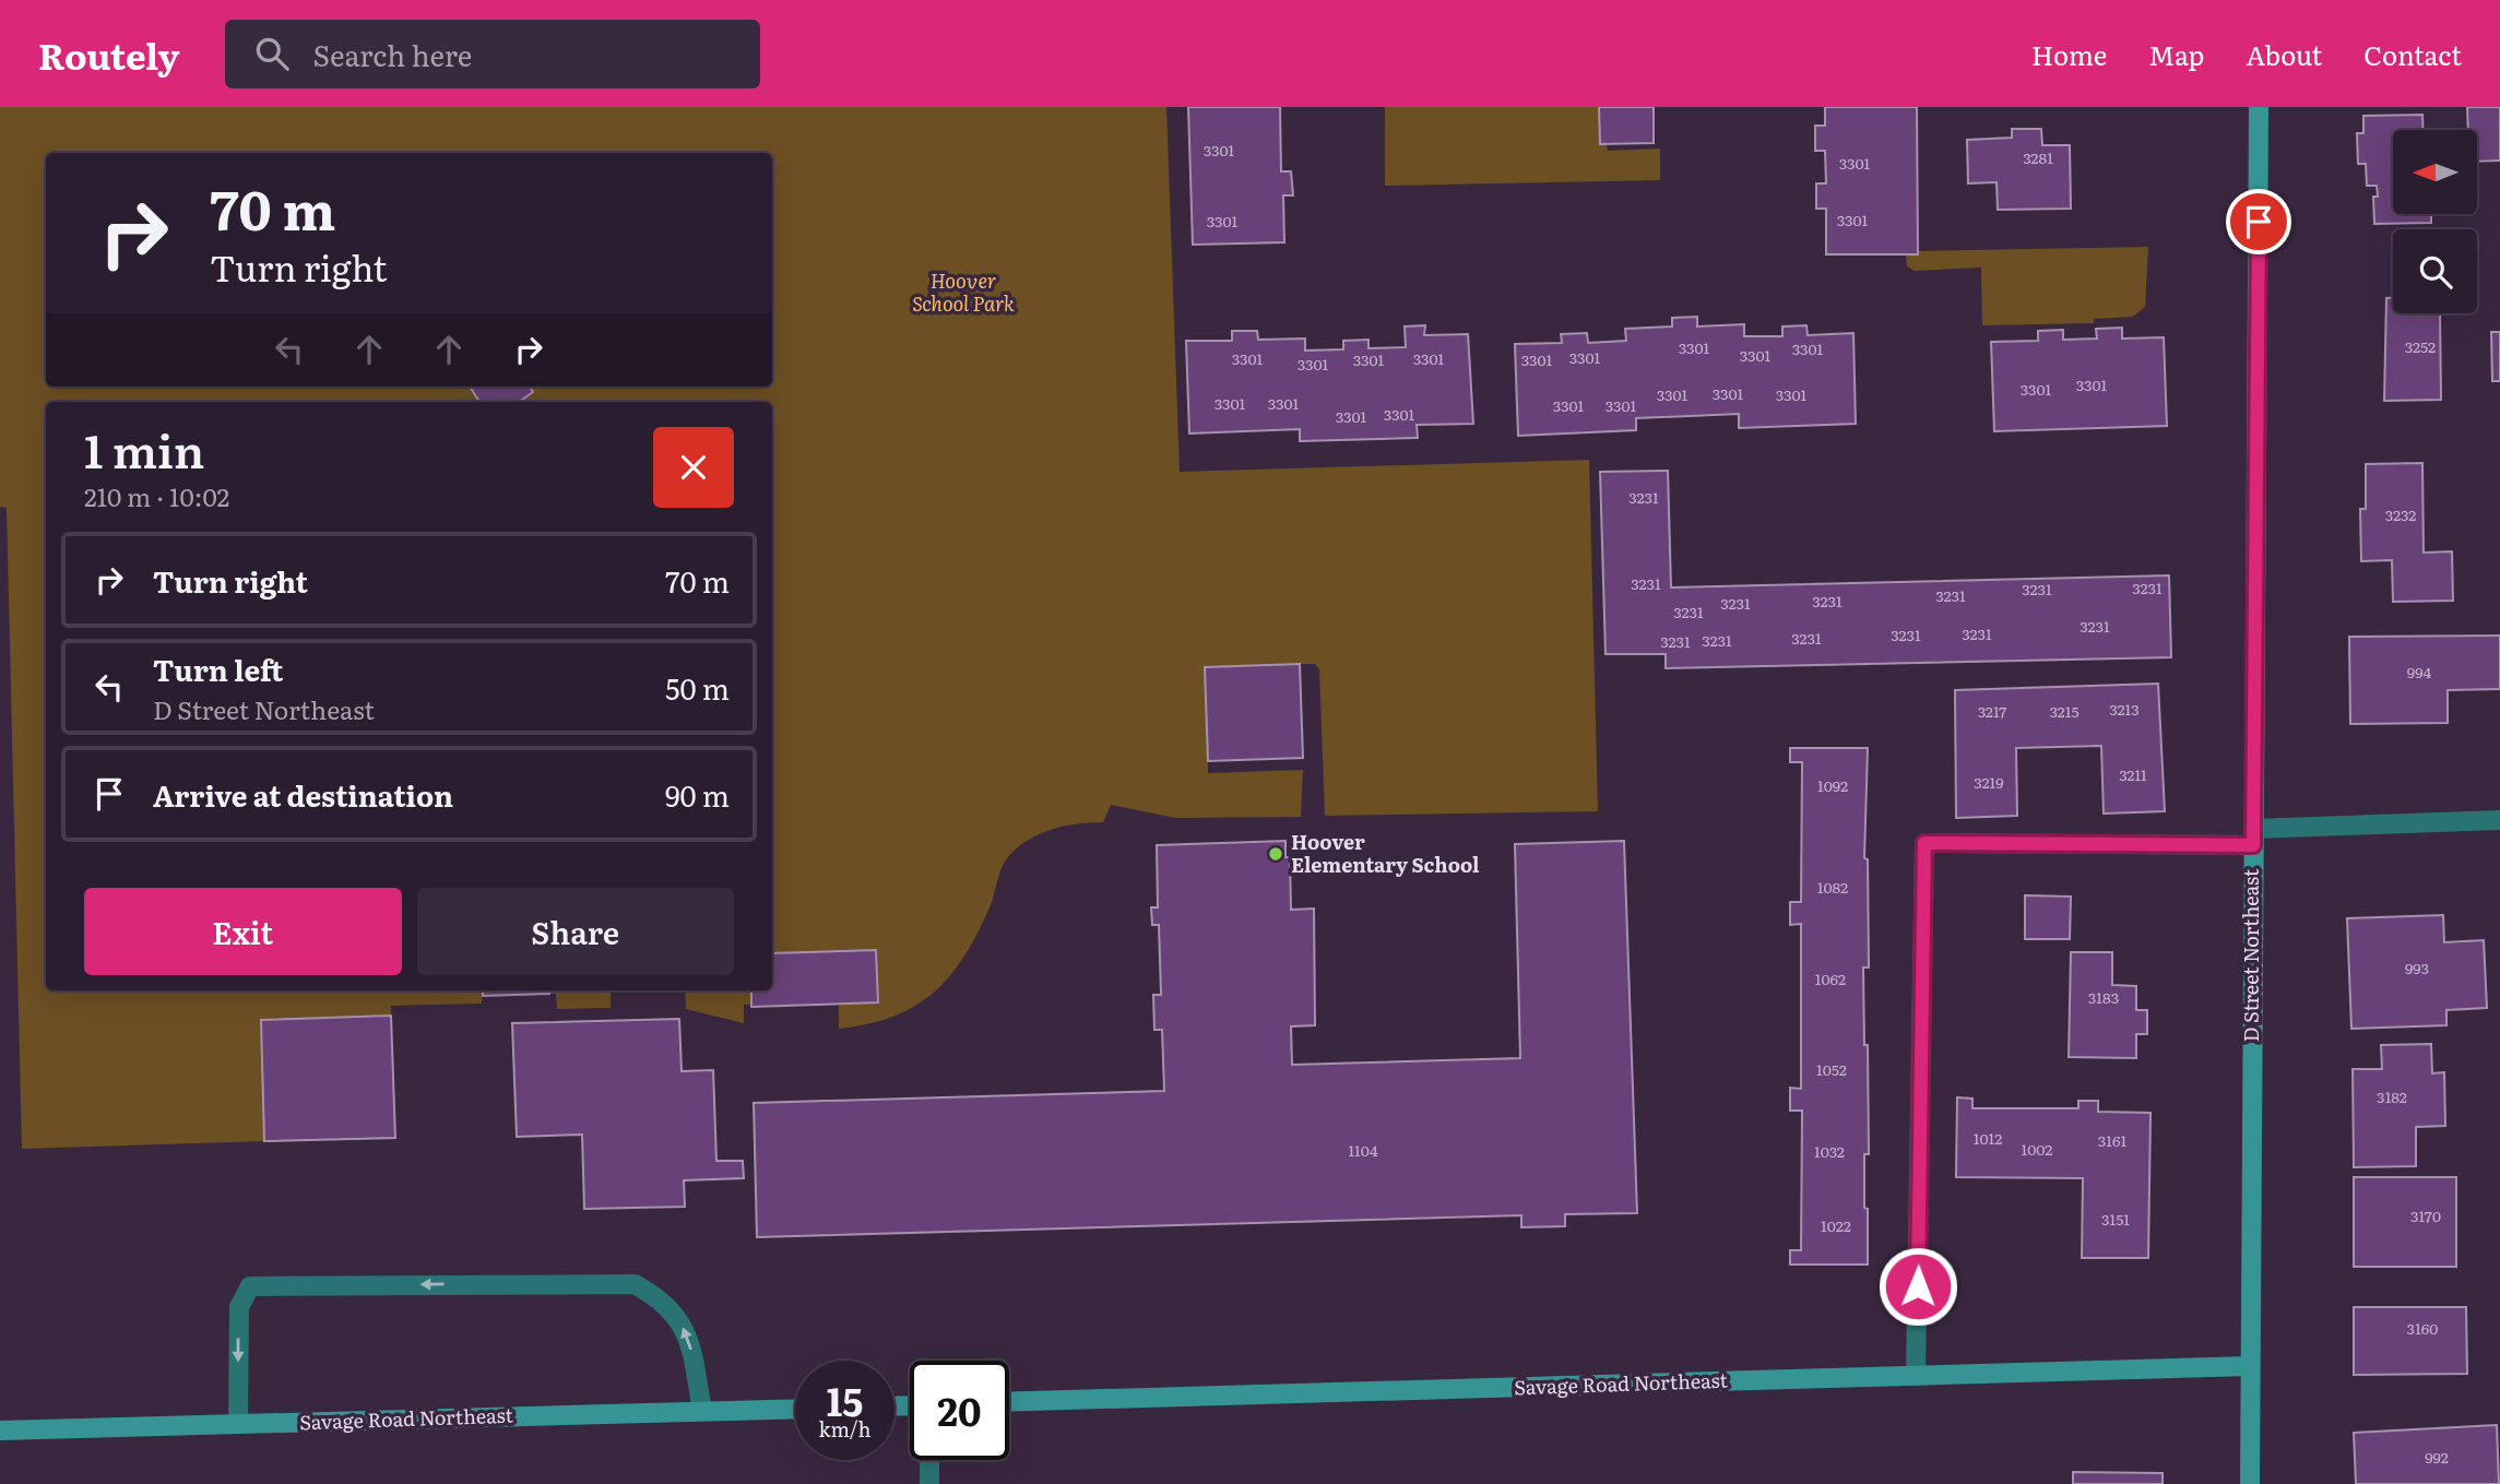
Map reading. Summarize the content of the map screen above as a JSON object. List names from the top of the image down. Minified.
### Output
{"streets":{"street":["D Street Northeast","Savage Road Northeast"]},"crossings":[["D Street Northeast","Savage Road Northeast"]],"parks":["Hoover School Park"],"places":["Hoover Elementary School"],"house_numbers":["3301","3281","3301","3301","3301","3252","3301","3301","3301","3301","3301","3301","3301","3301","3301","3301","3301","3301","3301","3301","3301","3301","3301","3301","3301","3301","3231","3232","3231","3231","3231","3231","3231","3231","3231","3231","3231","3231","3231","3231","3231","994","3213","3217","3215","3211","3219","1092","1082","993","1062","3183","1052","3182","1012","3161","1002","1104","1032","3170","3151","1022","3160","992"],"north":"left","page":{"header":"Routely","search":"Search here","nav":["Home","Map","About","Contact"],"turn":["70 m","Turn right"],"heading":["1 min","210 m · 10:02"],"list":[{"name":"Turn right","value":"70 m"},{"name":"Turn left","note":"D Street Northeast","value":"50 m"},{"name":"Arrive at destination","value":"90 m"}],"buttons":["Exit","Share"],"speed":"15 km/h","limit":"20"}}
